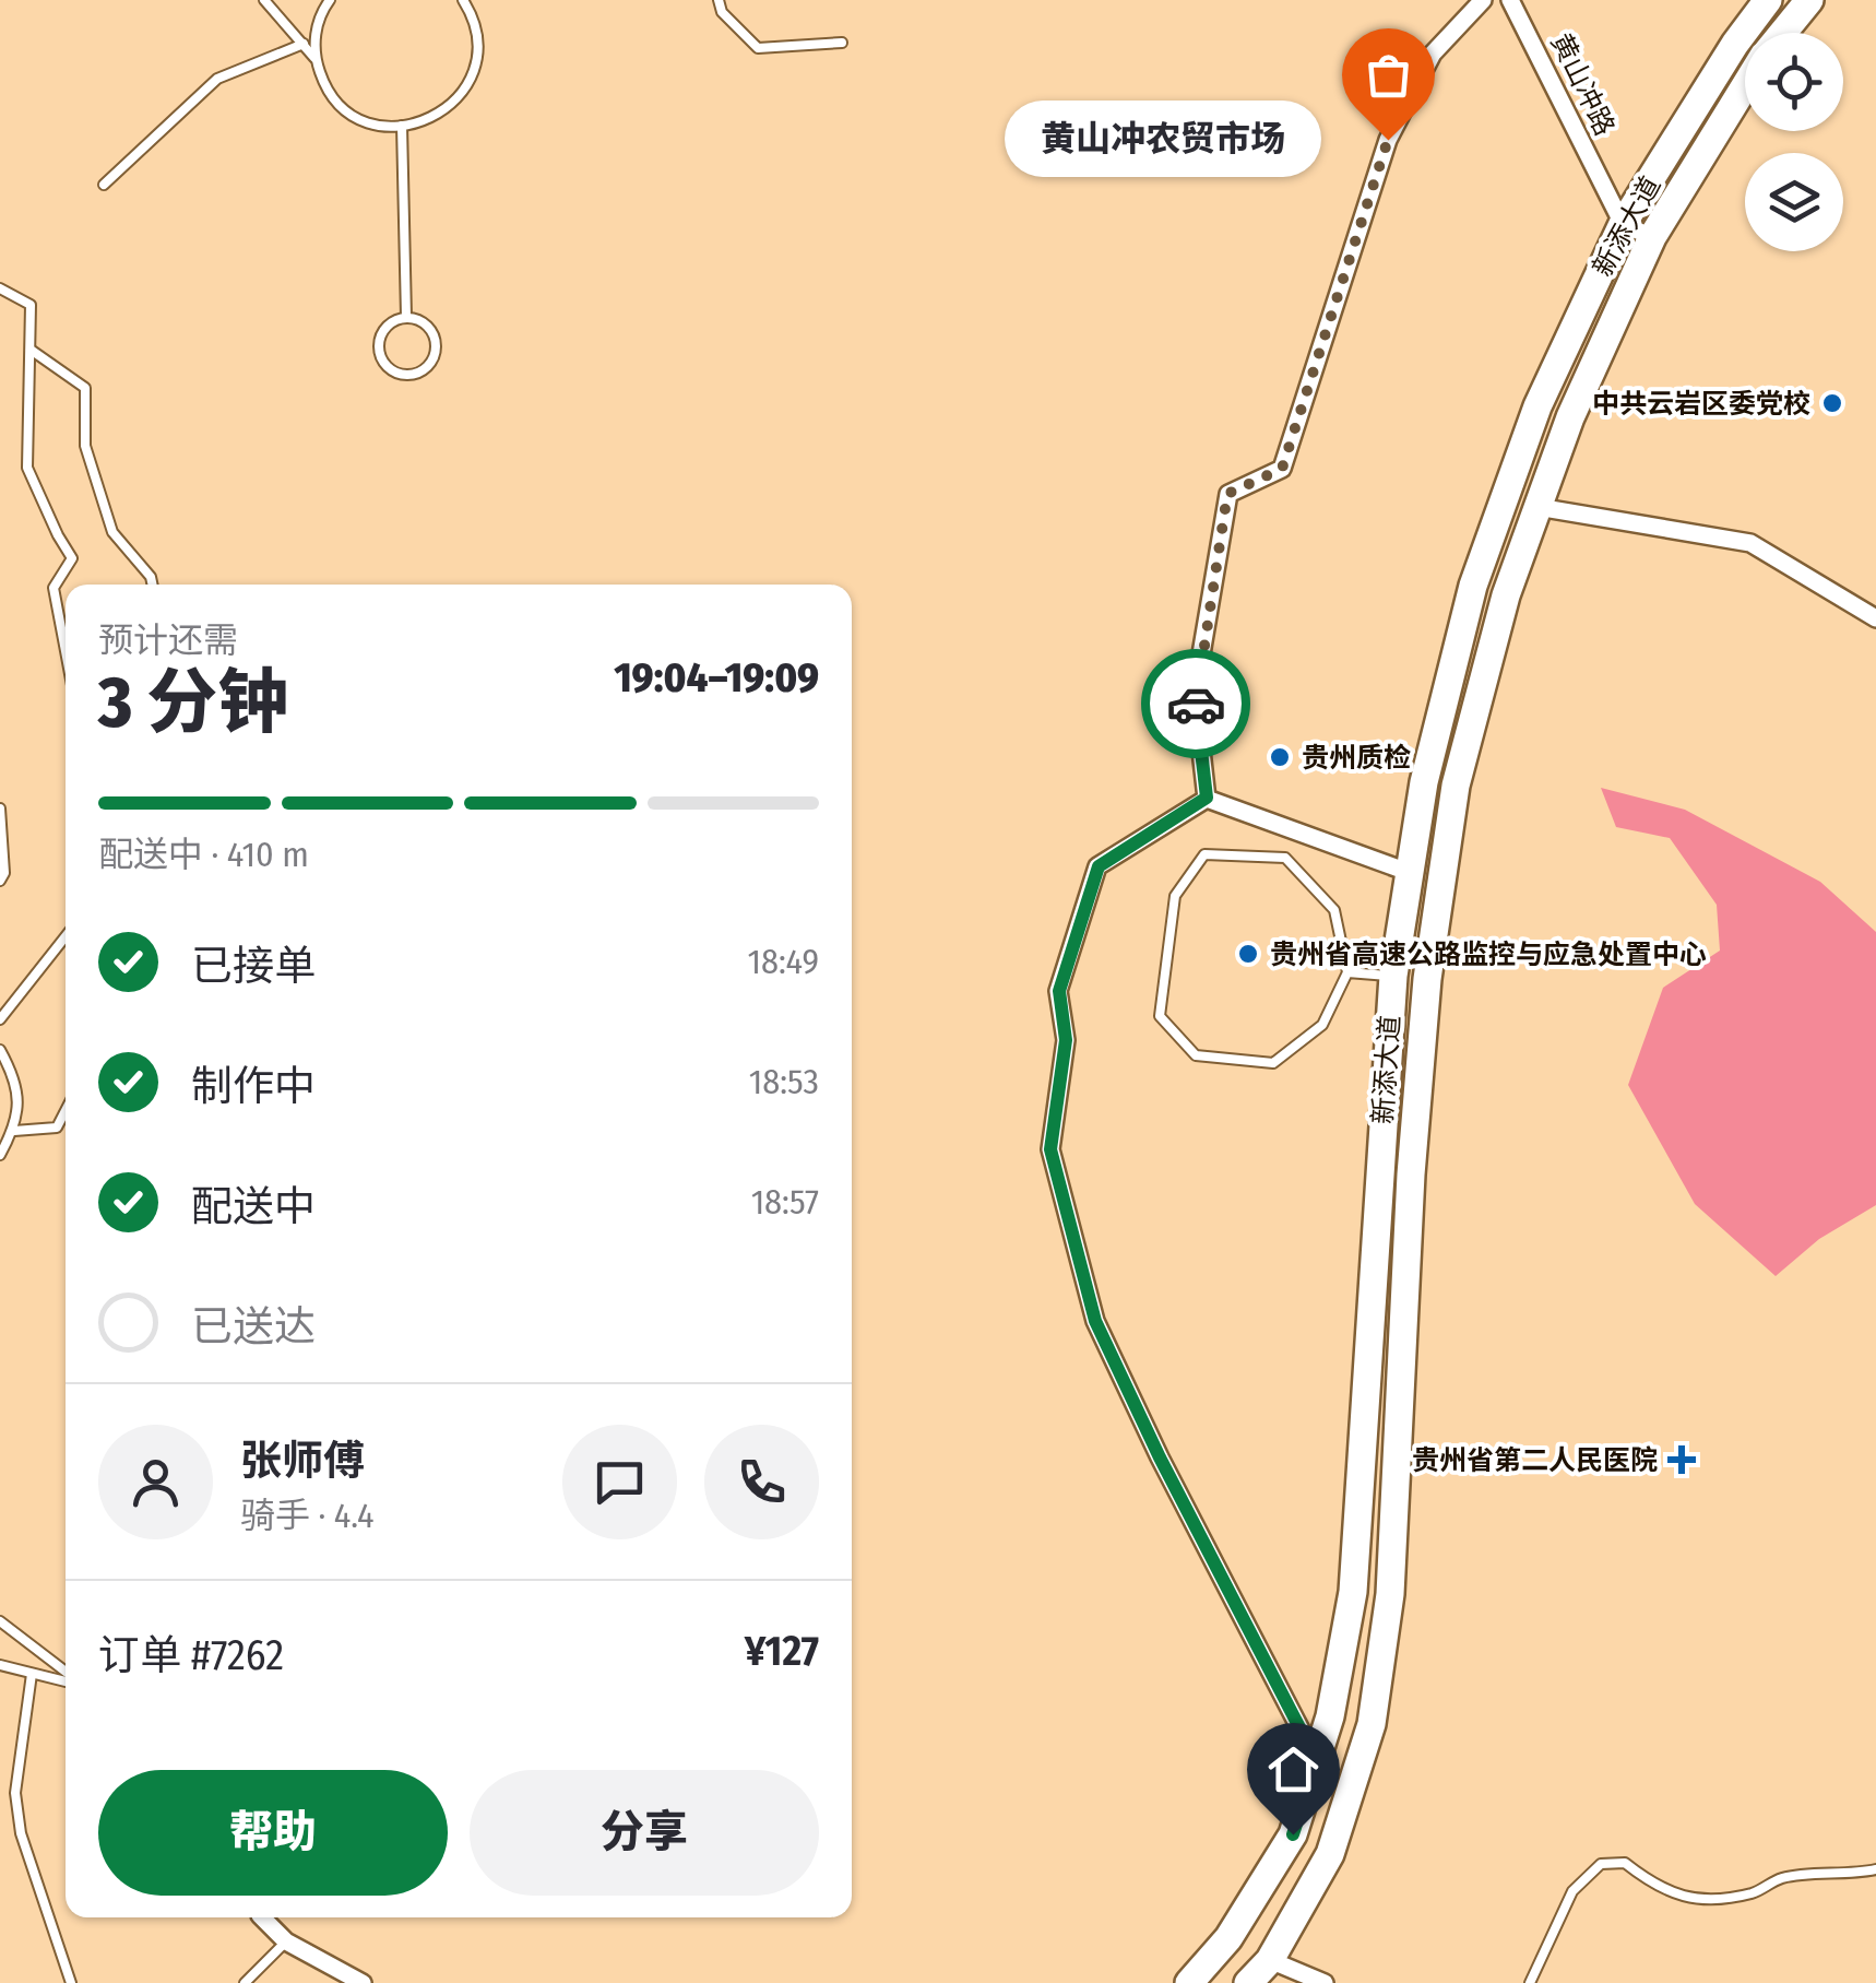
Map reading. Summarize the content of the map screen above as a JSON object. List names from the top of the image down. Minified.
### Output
{"streets":{"main road":["新添大道"],"street":["黄山冲路"]},"crossings":[["黄山冲路","新添大道"]],"places":{"other":["黄山冲农贸市场","中共云岩区委党校","贵州质检","贵州省高速公路监控与应急处置中心"],"health":["贵州省第二人民医院"]},"page":{"bubble":"黄山冲农贸市场","heading":["3 分钟","预计还需","19:04–19:09"],"panel":["张师傅","骑手 · 4.4","订单 #7262","¥127"],"bar":"配送中 · 410 m","list":[["已接单","18:49"],["制作中","18:53"],["配送中","18:57"],"已送达"],"buttons":["帮助","分享"]}}
